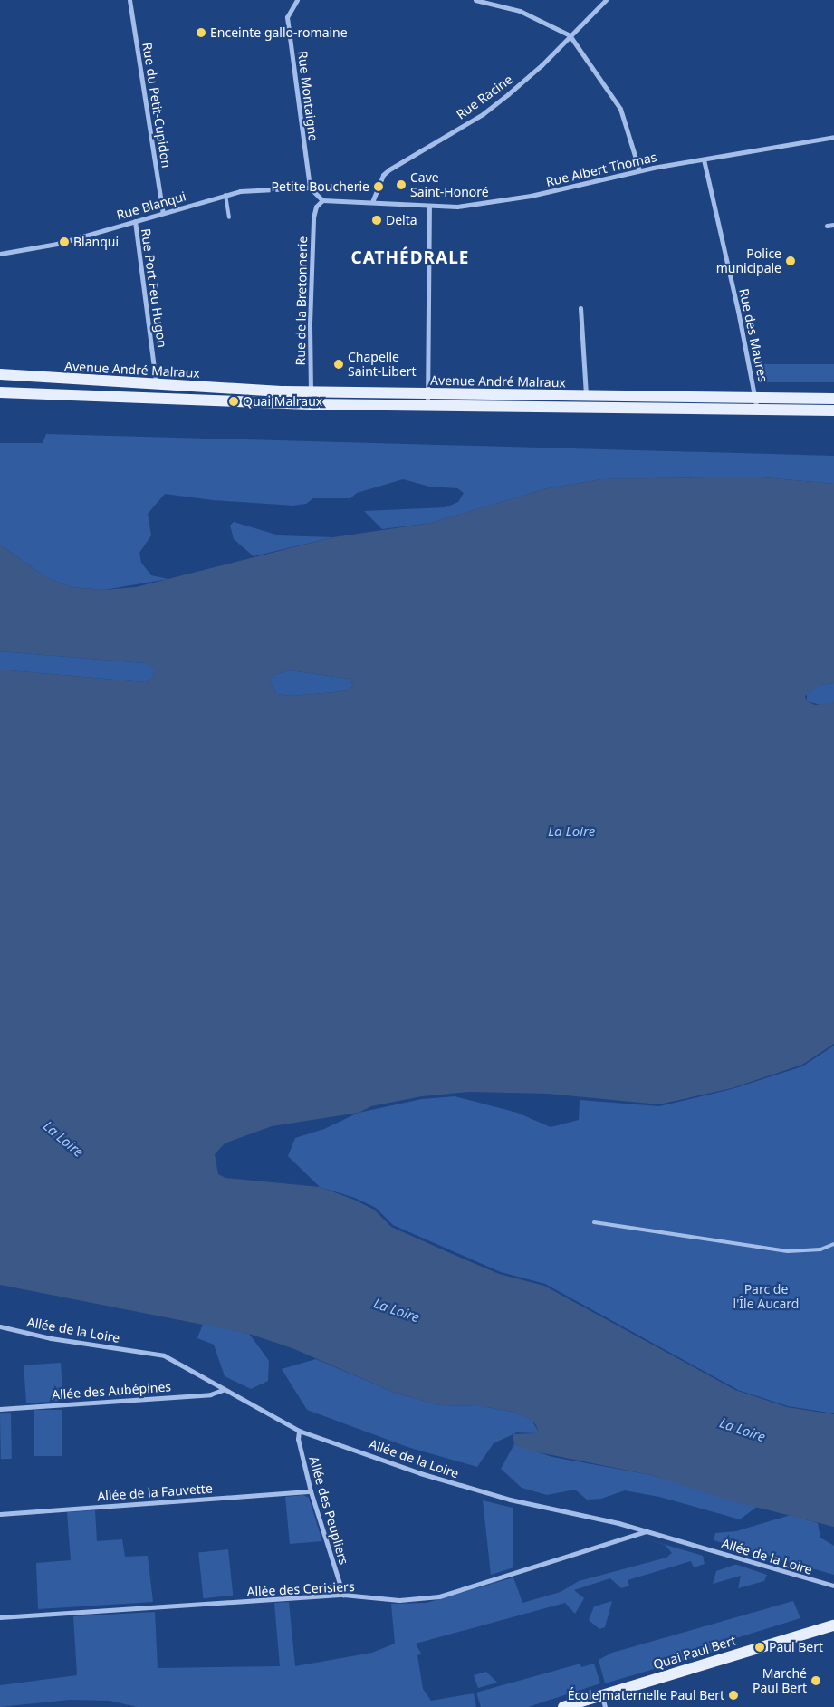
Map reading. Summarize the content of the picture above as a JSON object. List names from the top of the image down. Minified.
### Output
{"streets":{"main road":["Avenue André Malraux","Quai Paul Bert"],"street":["Rue Montaigne","Rue Racine","Rue du Petit-Cupidon","Rue Albert Thomas","Rue Blanqui","Rue Port Feu Hugon","Rue de la Bretonnerie","Rue des Maures","Allée de la Loire","Allée des Aubépines","Allée de la Fauvette","Allée des Peupliers","Allée des Cerisiers"]},"crossings":[["Rue Montaigne","Rue Blanqui"],["Rue Racine","Rue Albert Thomas"],["Rue du Petit-Cupidon","Rue Blanqui"],["Rue Albert Thomas","Rue de la Bretonnerie"],["Rue Albert Thomas","Rue des Maures"],["Rue Blanqui","Rue Port Feu Hugon"],["Rue Port Feu Hugon","Avenue André Malraux"],["Rue de la Bretonnerie","Avenue André Malraux"],["Rue des Maures","Avenue André Malraux"],["Allée de la Loire","Allée des Aubépines"],["Allée de la Loire","Allée des Peupliers"],["Allée de la Loire","Allée des Cerisiers"],["Allée de la Fauvette","Allée des Peupliers"],["Allée des Peupliers","Allée des Cerisiers"]],"districts":["CATHÉDRALE"],"water":["La Loire"],"parks":["Parc de l'Île Aucard"],"places":["Enceinte gallo-romaine","Cave Saint-Honoré","Petite Boucherie","Delta","Blanqui","Police municipale","Chapelle Saint-Libert","Quai Malraux","Paul Bert","Marché Paul Bert","École maternelle Paul Bert"]}
